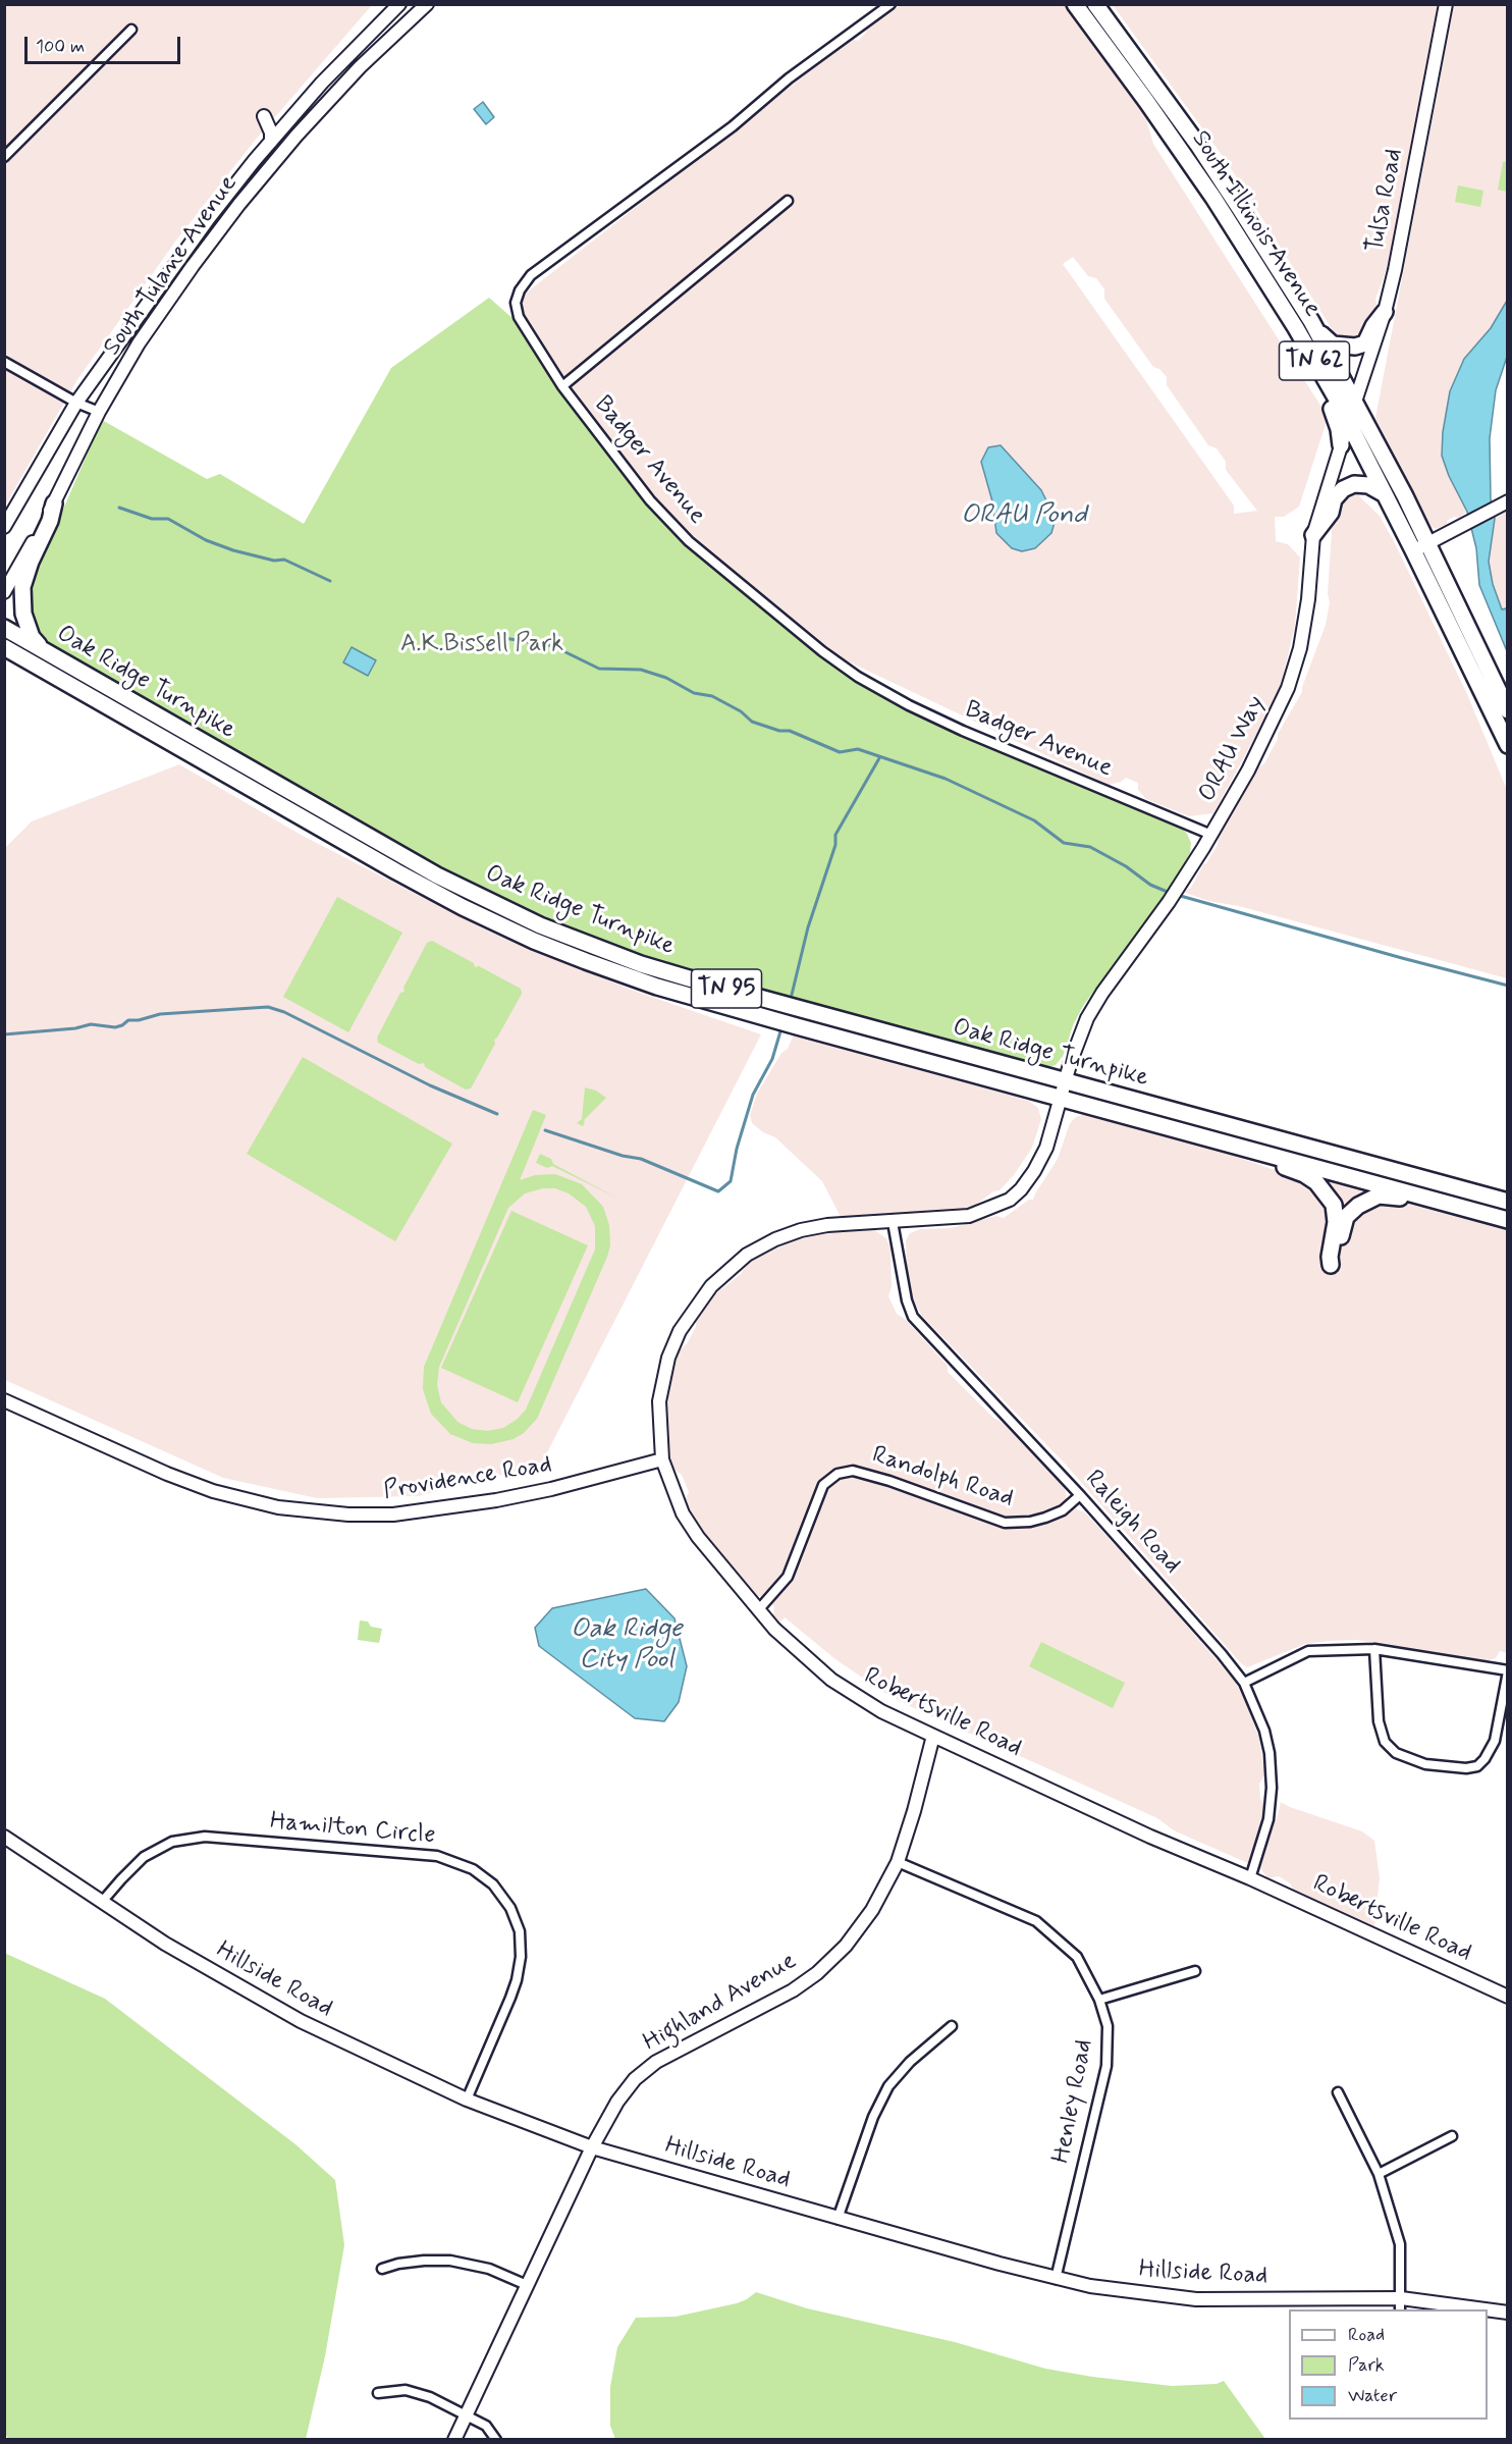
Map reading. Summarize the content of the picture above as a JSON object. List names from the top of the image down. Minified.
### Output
{"streets":{"highway":["South Illinois Avenue","TN 62","Oak Ridge Turnpike","TN 95"],"street":["Tulsa Road","South Tulane Avenue","Badger Avenue","ORAU Way","Randolph Road","Providence Road","Raleigh Road","Robertsville Road","Hamilton Circle","Hillside Road","Highland Avenue","Henley Road"]},"crossings":[["Tulsa Road","South Illinois Avenue"],["Tulsa Road","ORAU Way"],["South Illinois Avenue","ORAU Way"],["Badger Avenue","ORAU Way"],["Oak Ridge Turnpike","ORAU Way"],["Oak Ridge Turnpike","Robertsville Road"],["ORAU Way","Robertsville Road"],["Randolph Road","Raleigh Road"],["Randolph Road","Robertsville Road"],["Providence Road","Robertsville Road"],["Raleigh Road","Robertsville Road"],["Robertsville Road","Highland Avenue"],["Hamilton Circle","Hillside Road"],["Hillside Road","Highland Avenue"],["Hillside Road","Henley Road"],["Highland Avenue","Henley Road"]],"water":["ORAU Pond","Oak Ridge City Pool"],"parks":["A.K.Bissell Park"],"legend":["Road","Park","Water"],"scale_bar":"100 m"}
